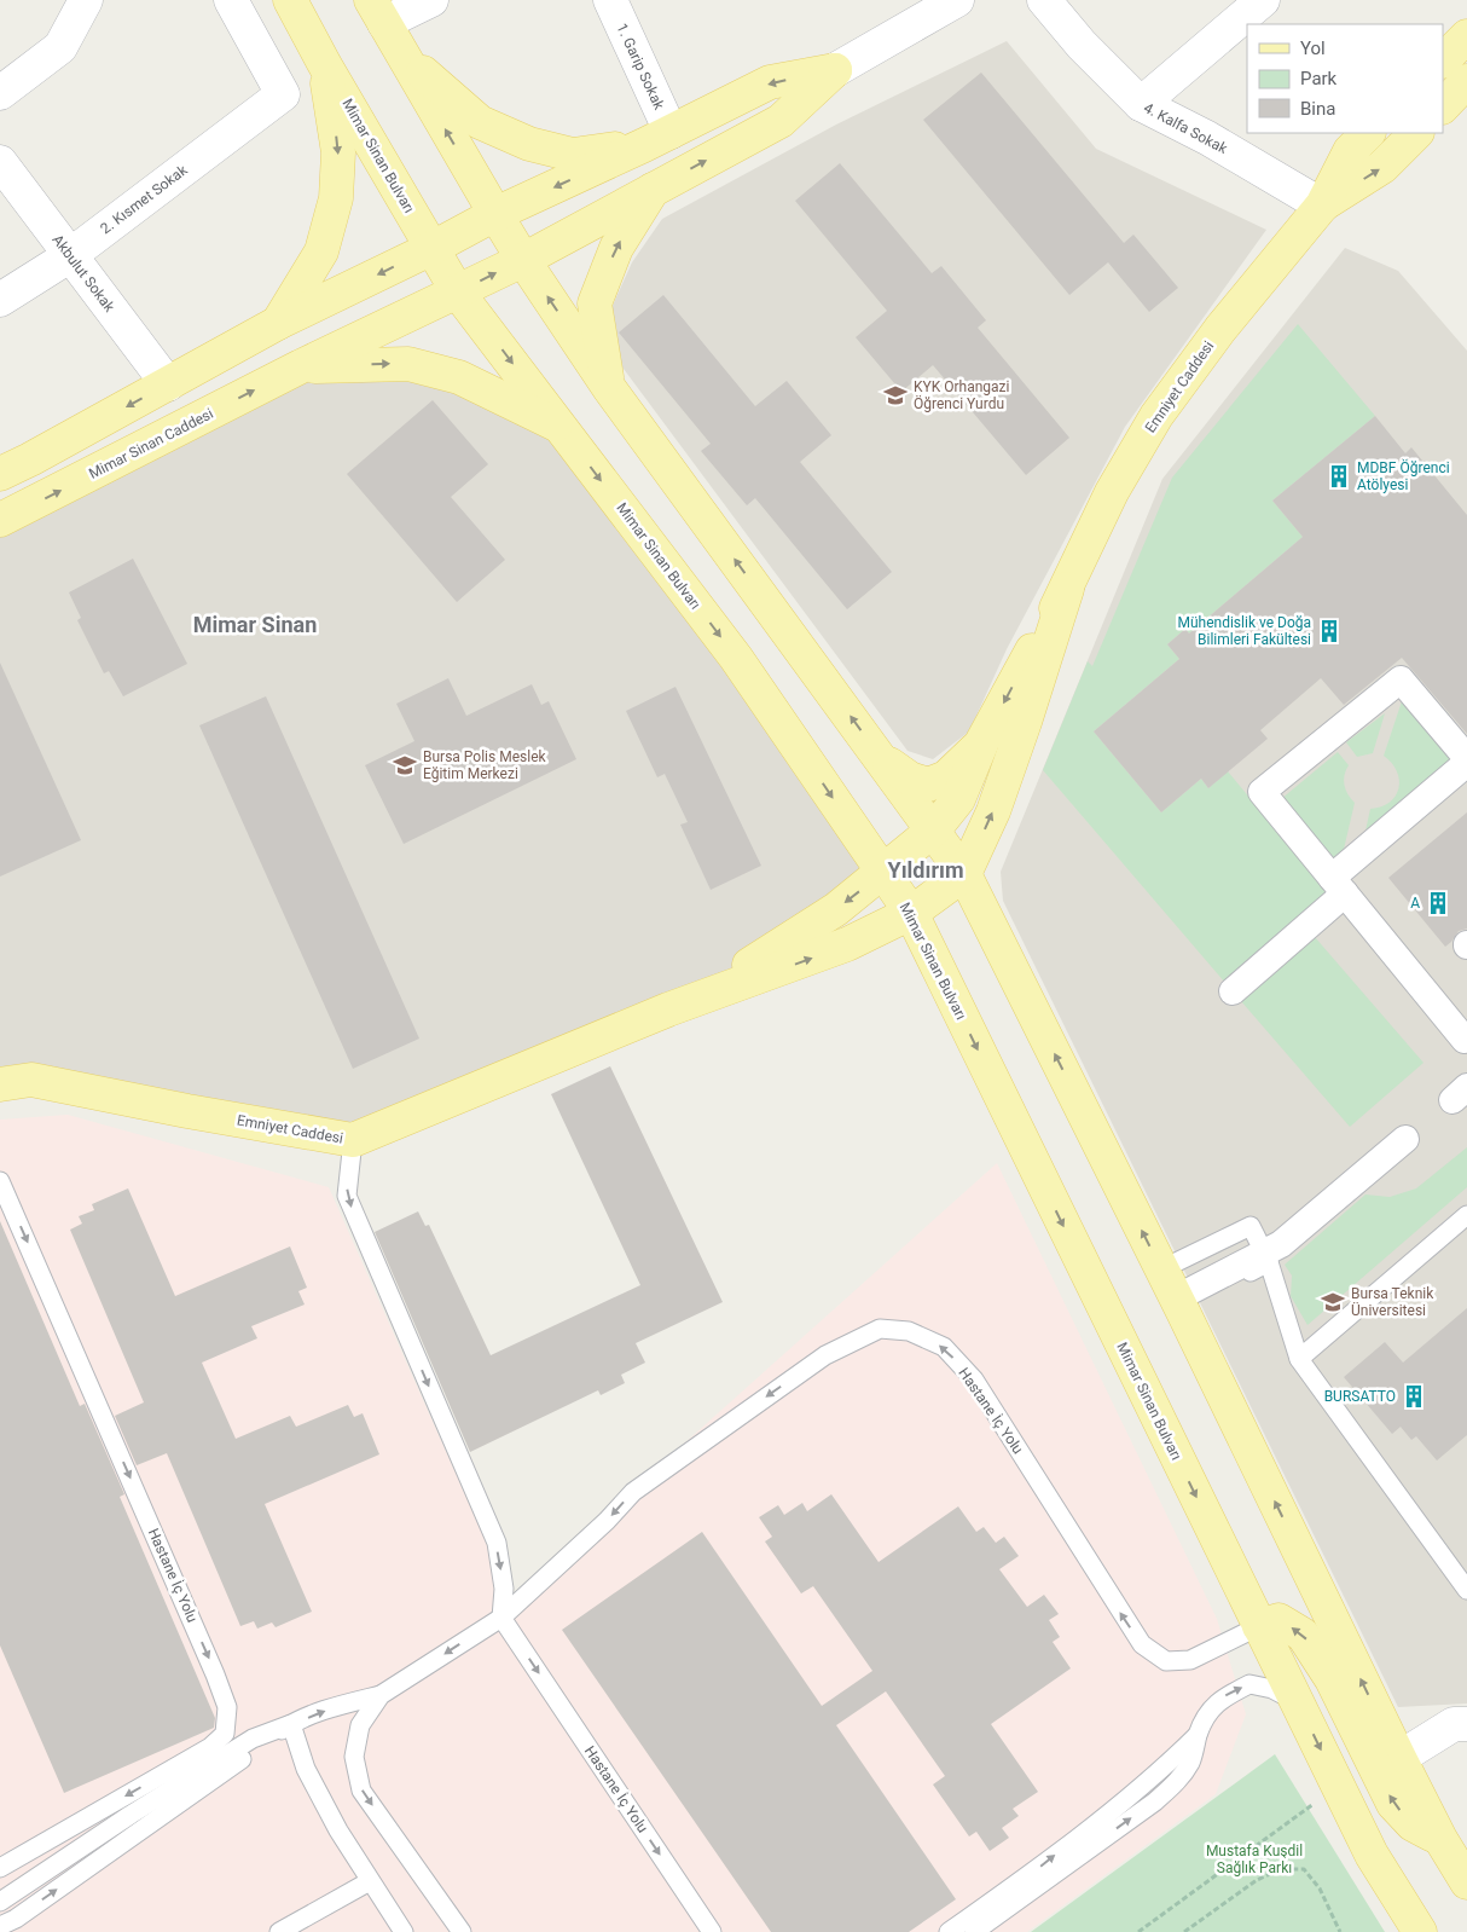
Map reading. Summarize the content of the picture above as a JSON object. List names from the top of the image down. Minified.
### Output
{"streets":{"main road":["Mimar Sinan Bulvarı","Emniyet Caddesi","Mimar Sinan Caddesi"],"street":["1. Garip Sokak","4. Kalfa Sokak","2. Kısmet Sokak","Akbulut Sokak"],"lane":["Hastane İç Yolu"]},"crossings":[["4. Kalfa Sokak","Emniyet Caddesi"],["Mimar Sinan Bulvarı","Mimar Sinan Caddesi"],["Mimar Sinan Bulvarı","Hastane İç Yolu"],["2. Kısmet Sokak","Akbulut Sokak"]],"districts":["Mimar Sinan","Yıldırım"],"parks":["Mustafa Kuşdil Sağlık Parkı"],"places":{"school or university":["KYK Orhangazi Öğrenci Yurdu","Bursa Polis Meslek Eğitim Merkezi","Bursa Teknik Üniversitesi"],"building":["MDBF Öğrenci Atölyesi","Mühendislik ve Doğa Bilimleri Fakültesi","A","BURSATTO"]},"legend":["Yol","Park","Bina"]}
